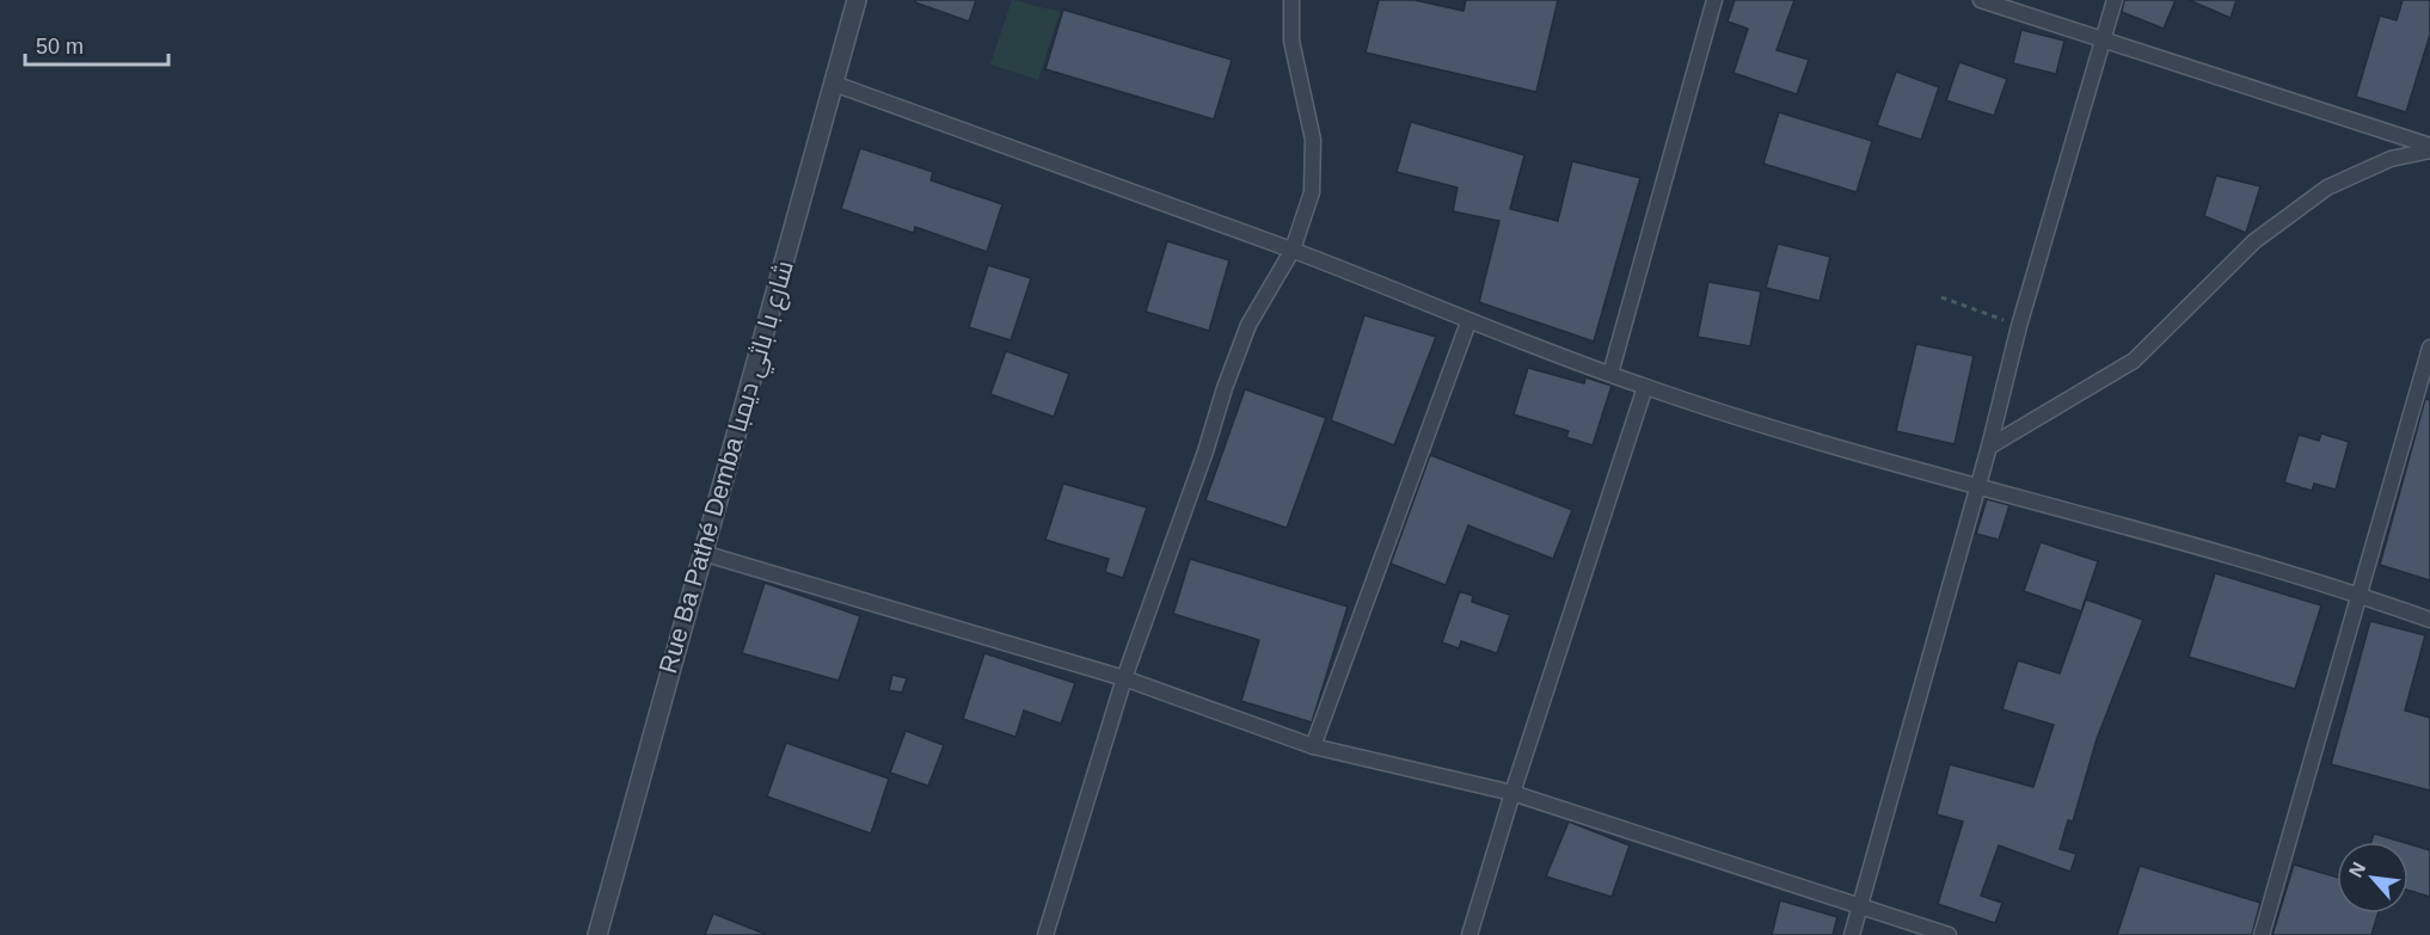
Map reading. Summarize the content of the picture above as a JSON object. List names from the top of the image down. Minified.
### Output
{"streets":{"street":["Rue Ba Pathé Demba شارع با باثي ديمبا"]},"scale_bar":"50 m","north":"top left"}
